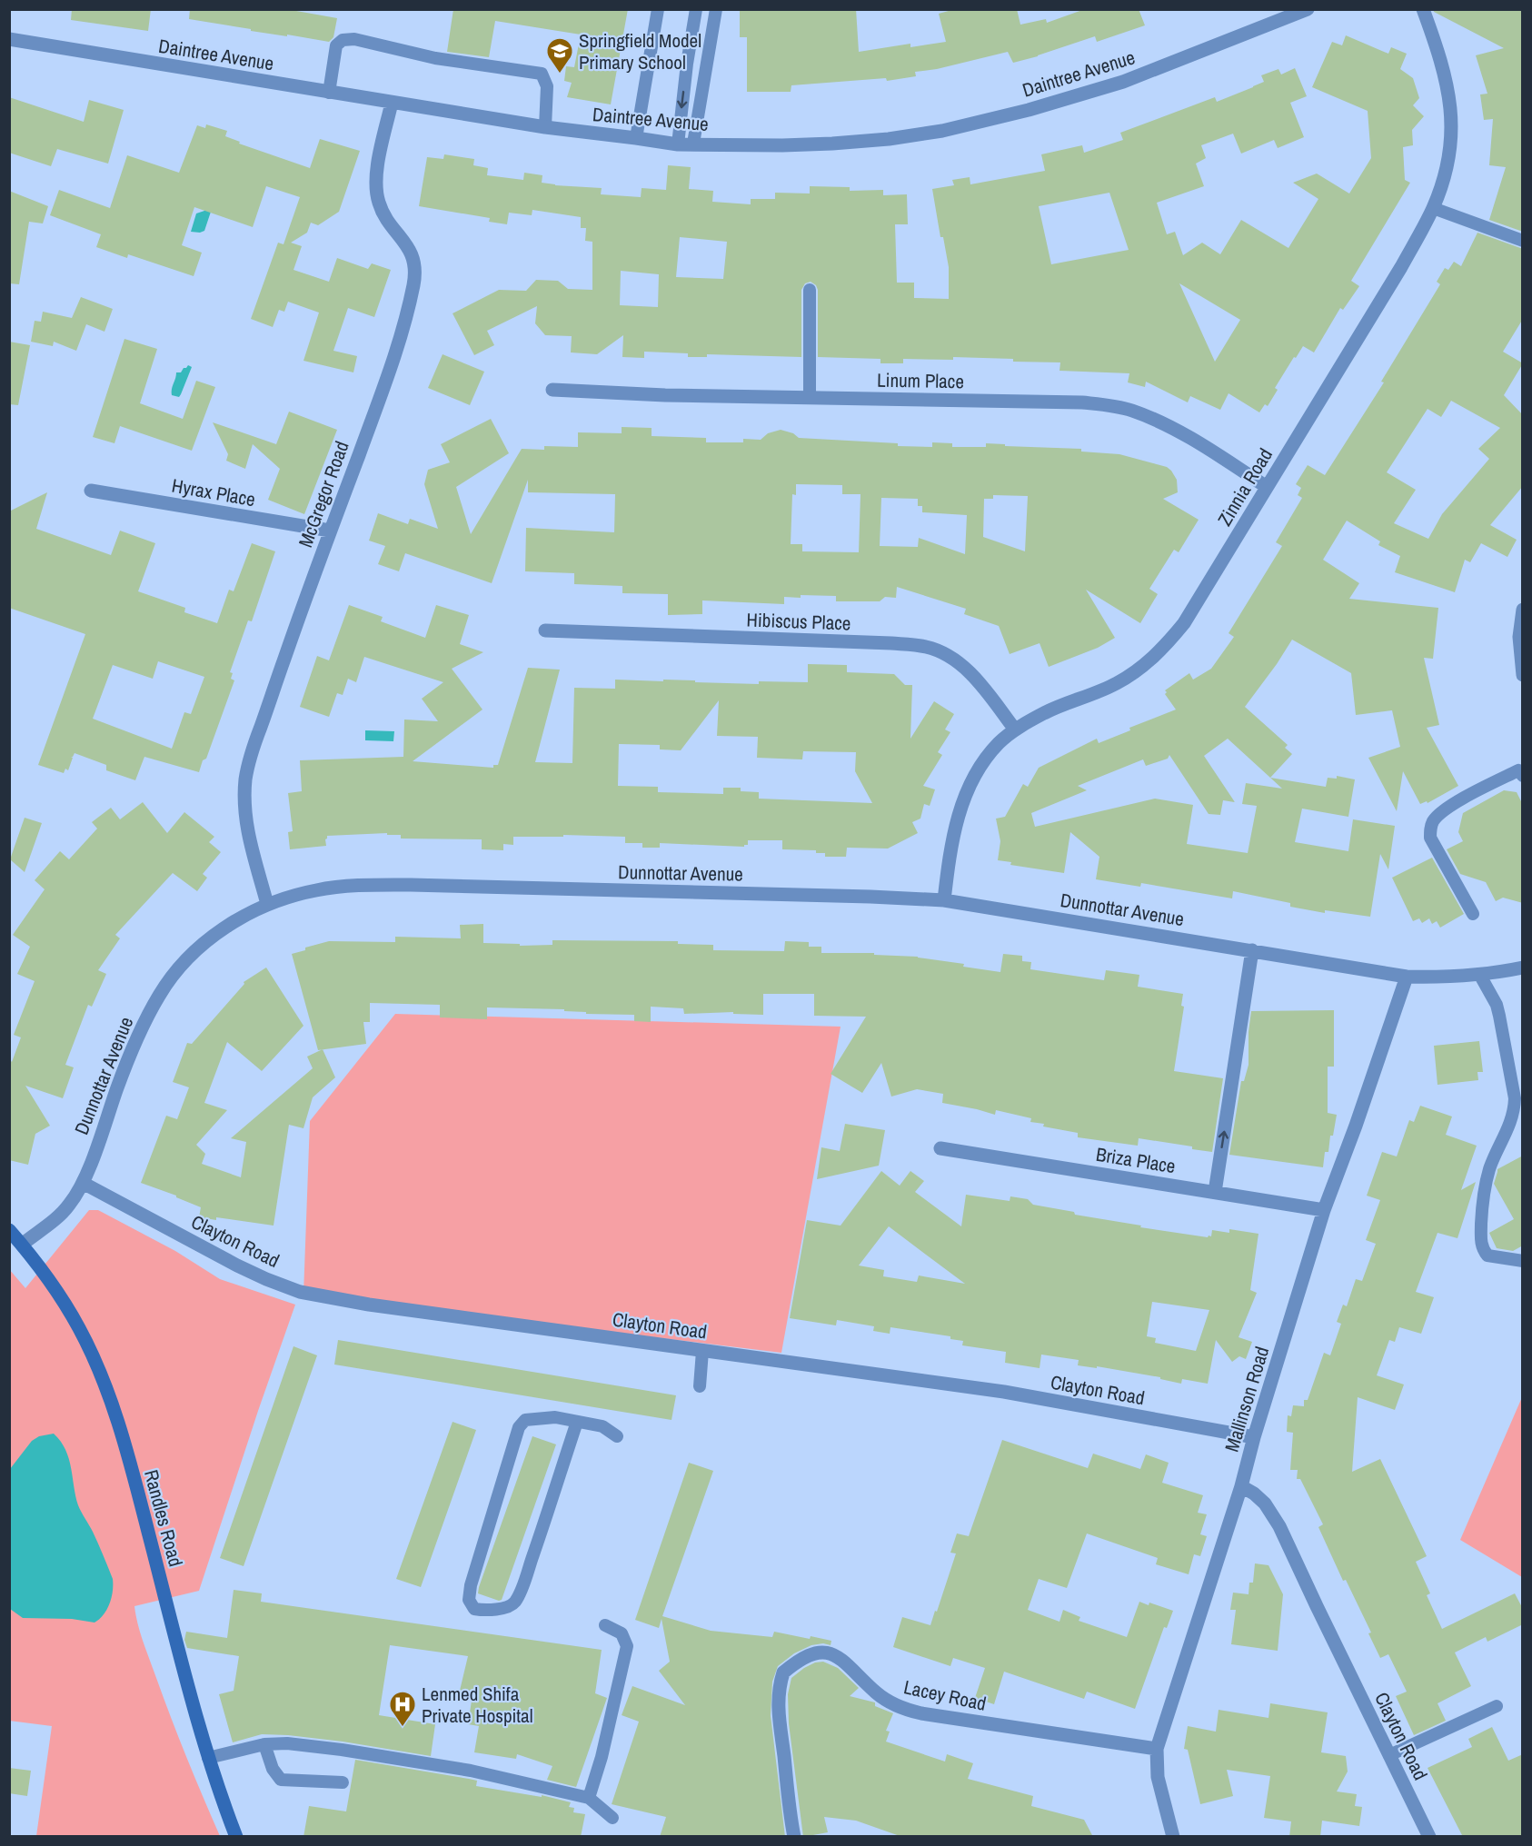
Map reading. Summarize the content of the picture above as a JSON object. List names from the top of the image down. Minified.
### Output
{"streets":{"street":["Daintree Avenue","Linum Place","Zinnia Road","Hyrax Place","McGregor Road","Hibiscus Place","Dunnottar Avenue","Briza Place","Clayton Road","Mallinson Road","Randles Road","Lacey Road"]},"crossings":[["Daintree Avenue","McGregor Road"],["Linum Place","Zinnia Road"],["Zinnia Road","Hibiscus Place"],["Zinnia Road","Dunnottar Avenue"],["Hyrax Place","McGregor Road"],["McGregor Road","Dunnottar Avenue"],["Dunnottar Avenue","Clayton Road"],["Dunnottar Avenue","Mallinson Road"],["Dunnottar Avenue","Randles Road"],["Briza Place","Mallinson Road"],["Clayton Road","Mallinson Road"],["Mallinson Road","Lacey Road"]],"places":{"school or university":["Springfield Model Primary School"],"hospital":["Lenmed Shifa Private Hospital"]}}
